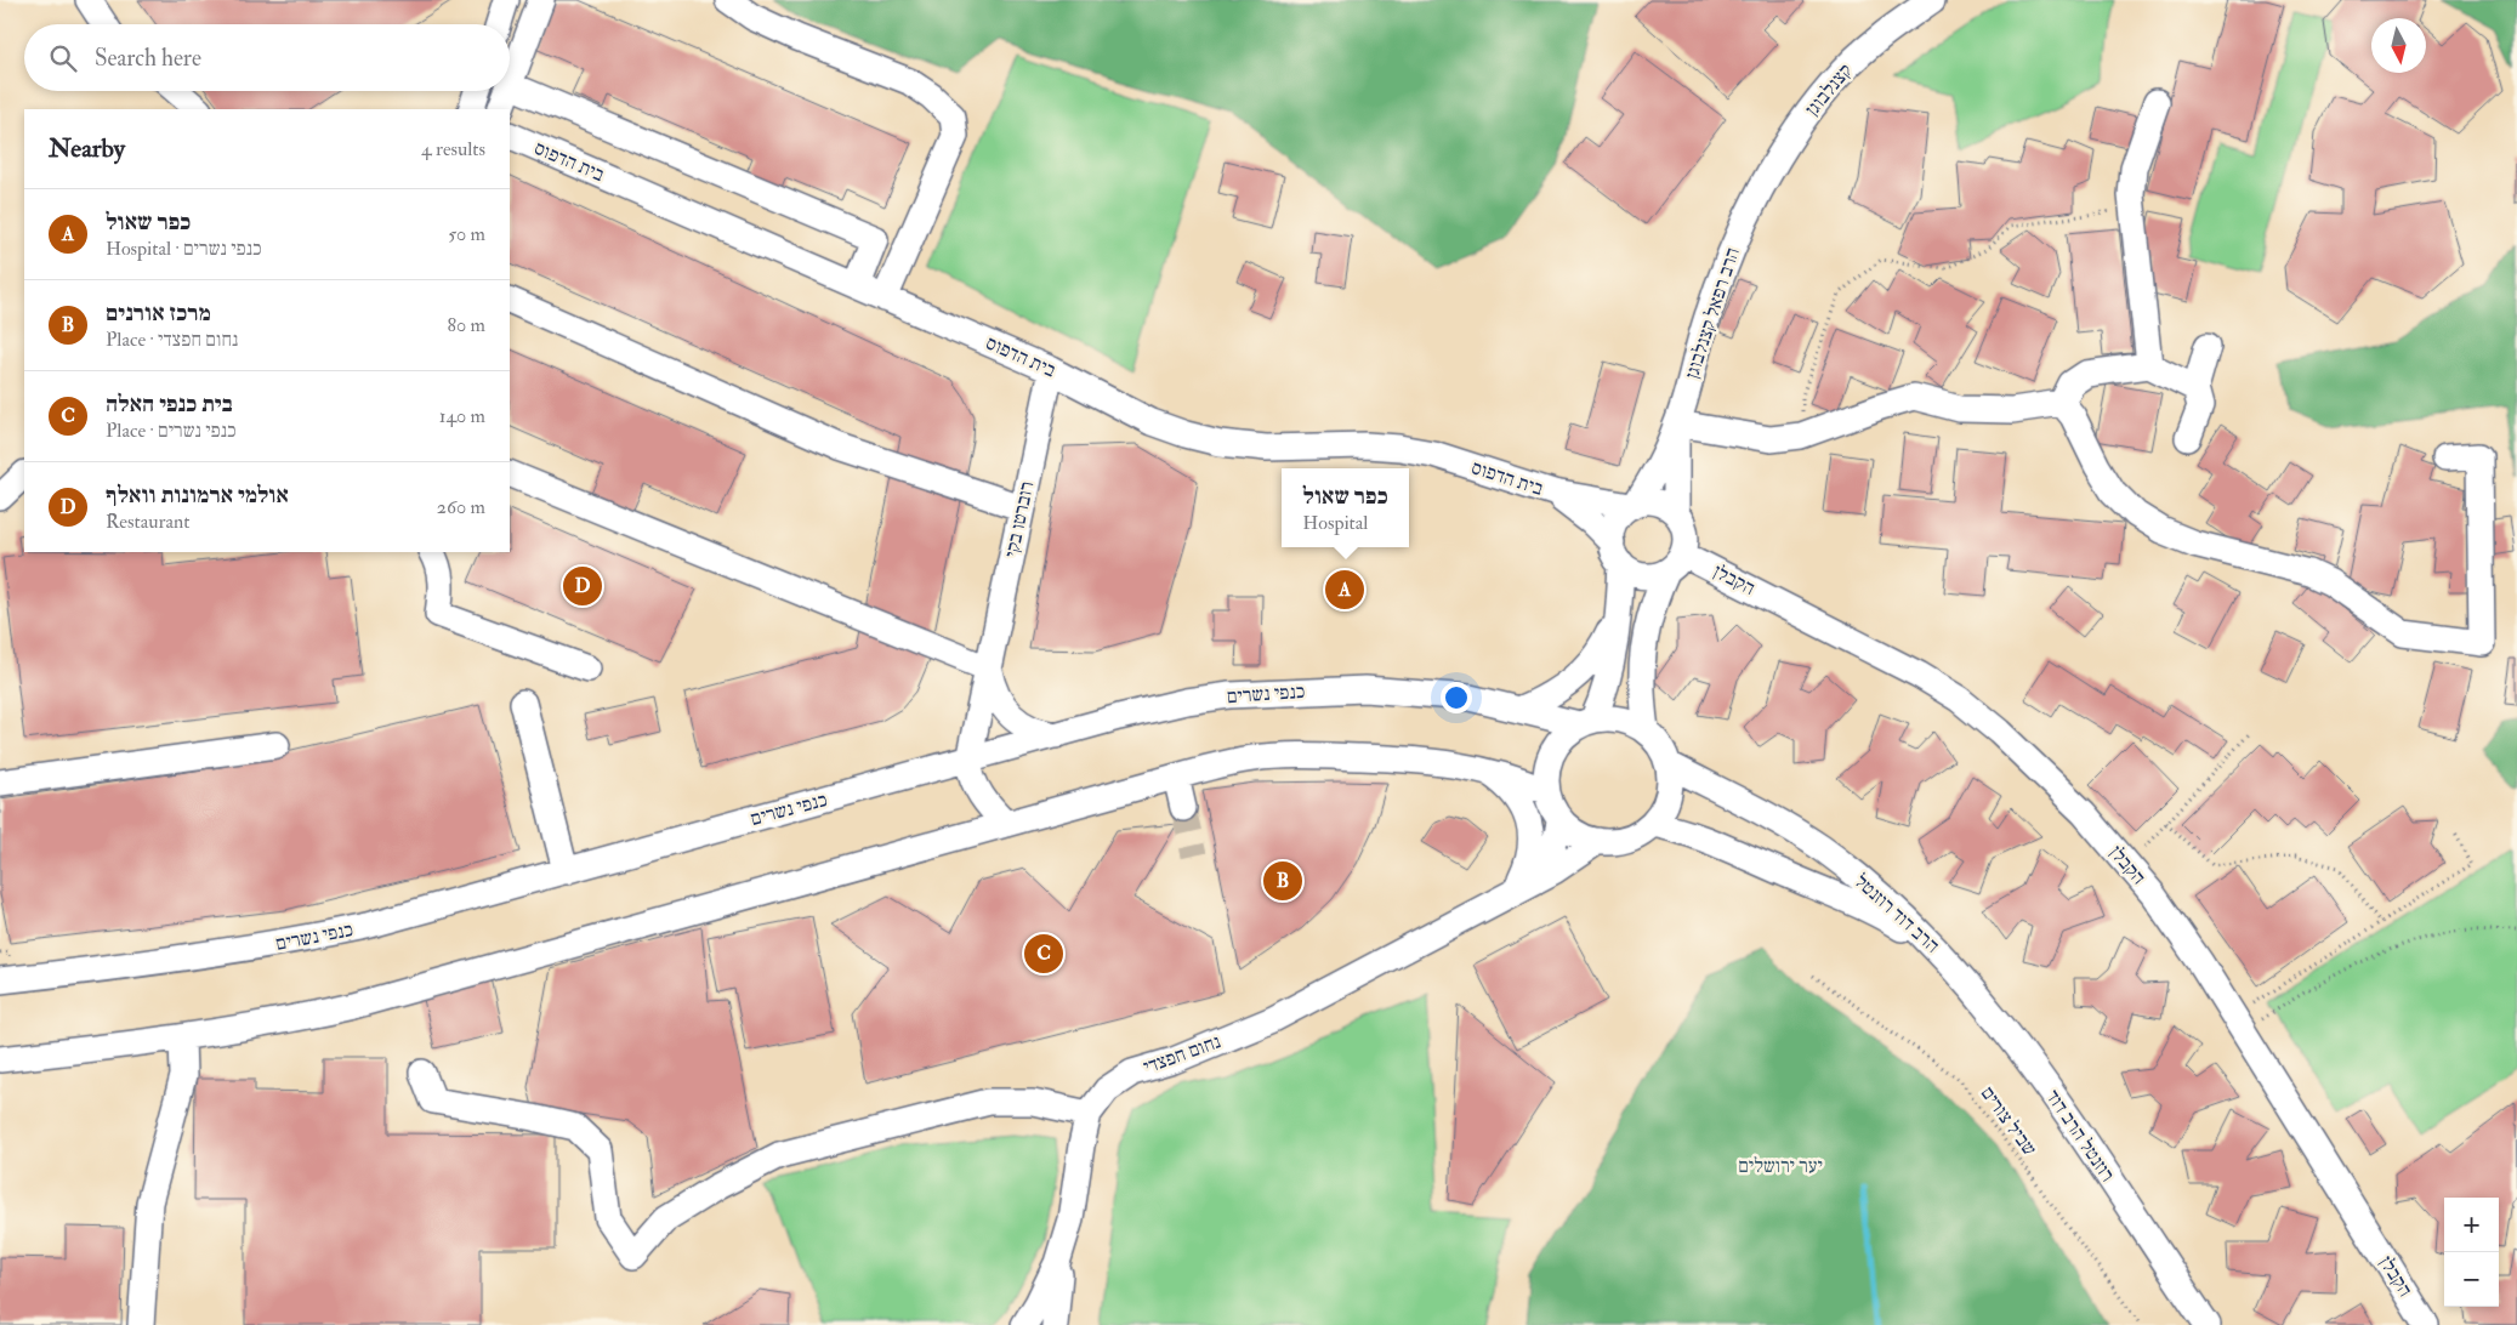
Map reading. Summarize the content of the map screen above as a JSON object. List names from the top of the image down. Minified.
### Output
{"streets":{"street":["קצנלבוגן","בית הדפוס","הרב רפאל קצנלבוגן","רוברטו בקי","הקבלן","כנפי נשרים","הרב דוד רוזנטל","נחום חפצדי","רוזנטל הרב דוד"],"path":["שביל צורים"]},"crossings":[["קצנלבוגן","הרב רפאל קצנלבוגן"],["בית הדפוס","הרב רפאל קצנלבוגן"],["בית הדפוס","רוברטו בקי"],["בית הדפוס","הקבלן"],["הרב רפאל קצנלבוגן","הקבלן"],["רוברטו בקי","כנפי נשרים"],["כנפי נשרים","הרב דוד רוזנטל"],["כנפי נשרים","נחום חפצדי"],["הרב דוד רוזנטל","נחום חפצדי"],["הרב דוד רוזנטל","רוזנטל הרב דוד"]],"parks":["יער ירושלים"],"north":"bottom","page":{"search":"Search here","heading":["Nearby","4 results"],"list":[{"mark":"A","name":"כפר שאול","note":"Hospital · כנפי נשרים","value":"50 m"},{"mark":"B","name":"מרכז אורנים","note":"Place · נחום חפצדי","value":"80 m"},{"mark":"C","name":"בית כנפי האלה","note":"Place · כנפי נשרים","value":"140 m"},{"mark":"D","name":"אולמי ארמונות וואלף","note":"Restaurant","value":"260 m"}],"popup":["כפר שאול","Hospital"],"pins":["D","A","B","C"],"map_buttons":["+","−"]}}
